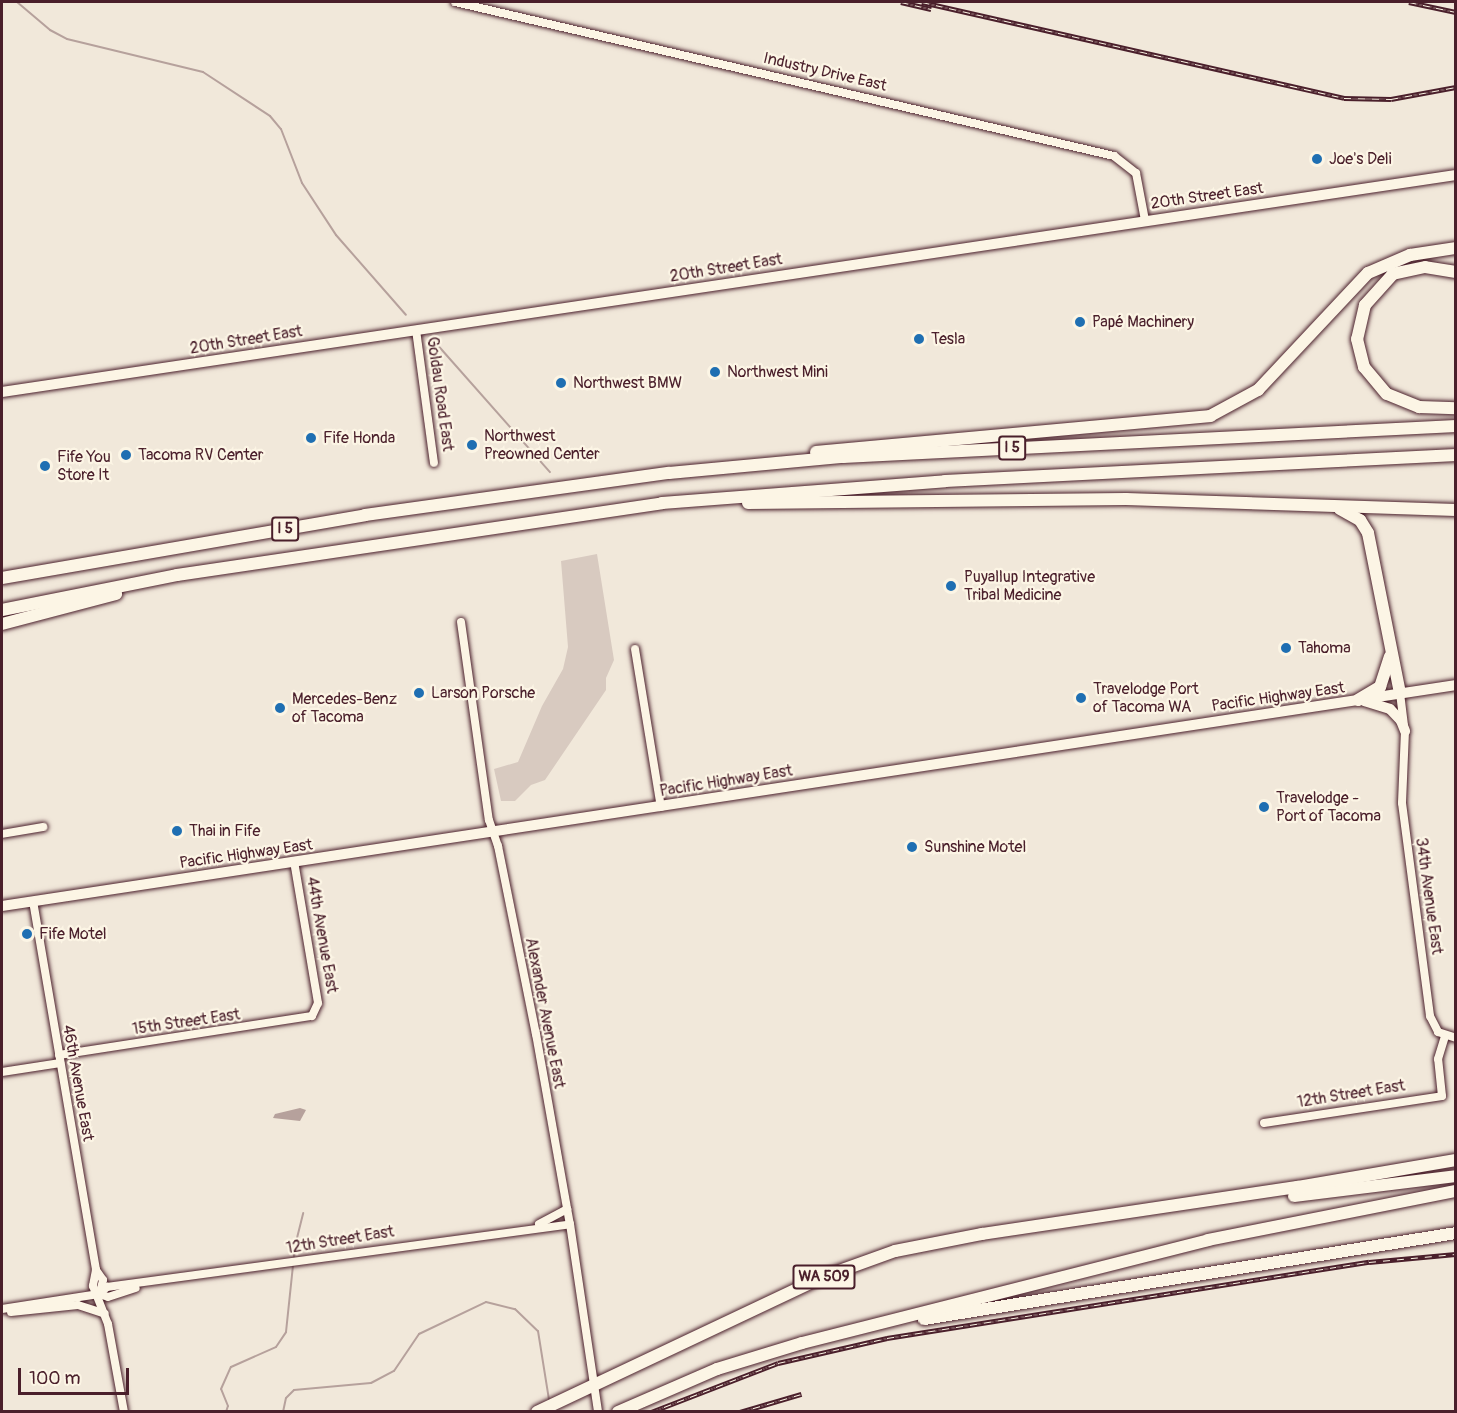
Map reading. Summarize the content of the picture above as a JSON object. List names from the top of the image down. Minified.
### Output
{"streets":{"highway":["I 5","WA 509"],"main road":["20th Street East","Pacific Highway East"],"street":["Industry Drive East","Goldau Road East","34th Avenue East","44th Avenue East","Alexander Avenue East","15th Street East","46th Avenue East","12th Street East"]},"crossings":[["Industry Drive East","20th Street East"],["20th Street East","Goldau Road East"],["Pacific Highway East","34th Avenue East"],["Pacific Highway East","44th Avenue East"],["Pacific Highway East","Alexander Avenue East"],["Pacific Highway East","46th Avenue East"],["34th Avenue East","12th Street East"],["44th Avenue East","15th Street East"],["Alexander Avenue East","12th Street East"],["Alexander Avenue East","WA 509"],["15th Street East","46th Avenue East"],["46th Avenue East","12th Street East"]],"places":["Joe's Deli","Papé Machinery","Tesla","Northwest Mini","Northwest BMW","Fife Honda","Northwest Preowned Center","Tacoma RV Center","Fife You Store It","Puyallup Integrative Tribal Medicine","Tahoma","Larson Porsche","Travelodge Port of Tacoma WA","Mercedes-Benz of Tacoma","Travelodge - Port of Tacoma","Thai in Fife","Sunshine Motel","Fife Motel"],"scale_bar":"100 m"}
